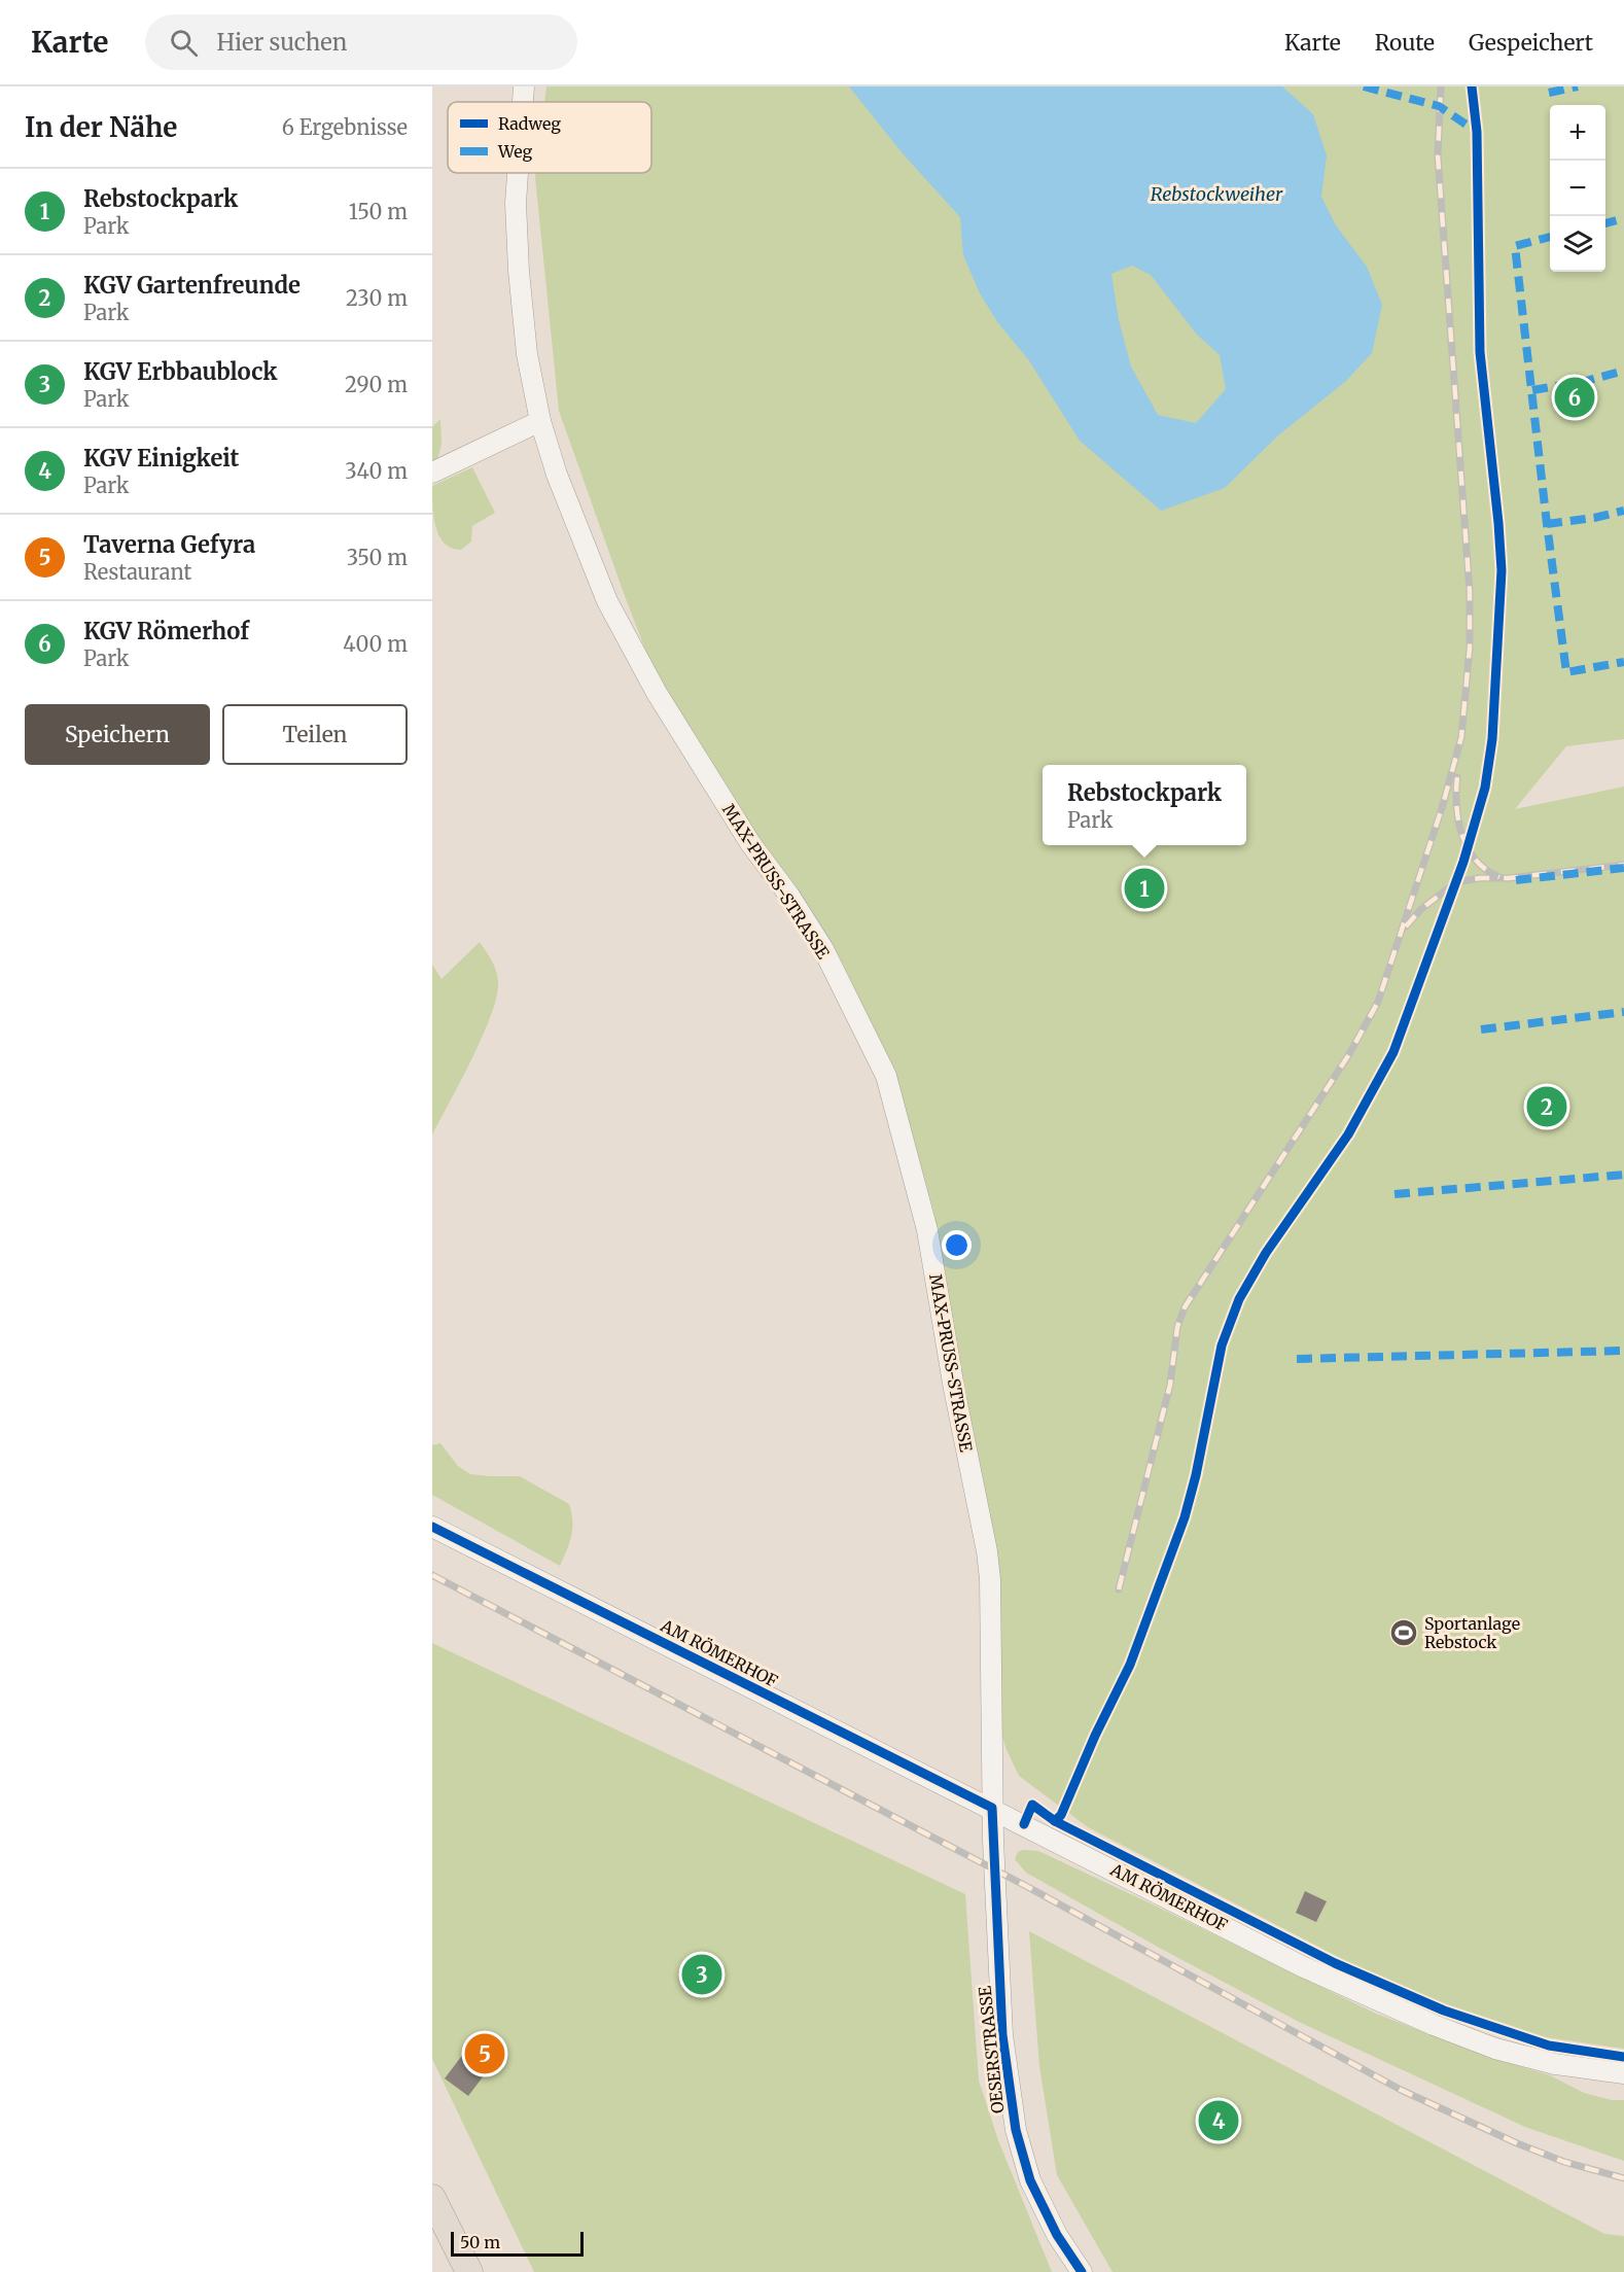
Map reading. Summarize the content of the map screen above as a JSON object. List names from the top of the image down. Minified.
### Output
{"streets":{"main road":["MAX-PRUSS-STRASSE","AM RÖMERHOF","OESERSTRASSE"]},"crossings":[["MAX-PRUSS-STRASSE","AM RÖMERHOF"],["MAX-PRUSS-STRASSE","OESERSTRASSE"],["AM RÖMERHOF","OESERSTRASSE"]],"water":["Rebstockweiher"],"places":{"sports":["Sportanlage Rebstock"]},"legend":["Radweg","Weg"],"scale_bar":"50 m","page":{"header":"Karte","search":"Hier suchen","nav":["Karte","Route","Gespeichert"],"heading":["In der Nähe","6 Ergebnisse"],"map_buttons":["+","−"],"list":[{"mark":"1","name":"Rebstockpark","note":"Park","value":"150 m"},{"mark":"2","name":"KGV Gartenfreunde","note":"Park","value":"230 m"},{"mark":"3","name":"KGV Erbbaublock","note":"Park","value":"290 m"},{"mark":"4","name":"KGV Einigkeit","note":"Park","value":"340 m"},{"mark":"5","name":"Taverna Gefyra","note":"Restaurant","value":"350 m"},{"mark":"6","name":"KGV Römerhof","note":"Park","value":"400 m"}],"pins":["6","1","2","3","5","4"],"buttons":["Speichern","Teilen"],"popup":["Rebstockpark","Park"],"scale":"50 m"}}
